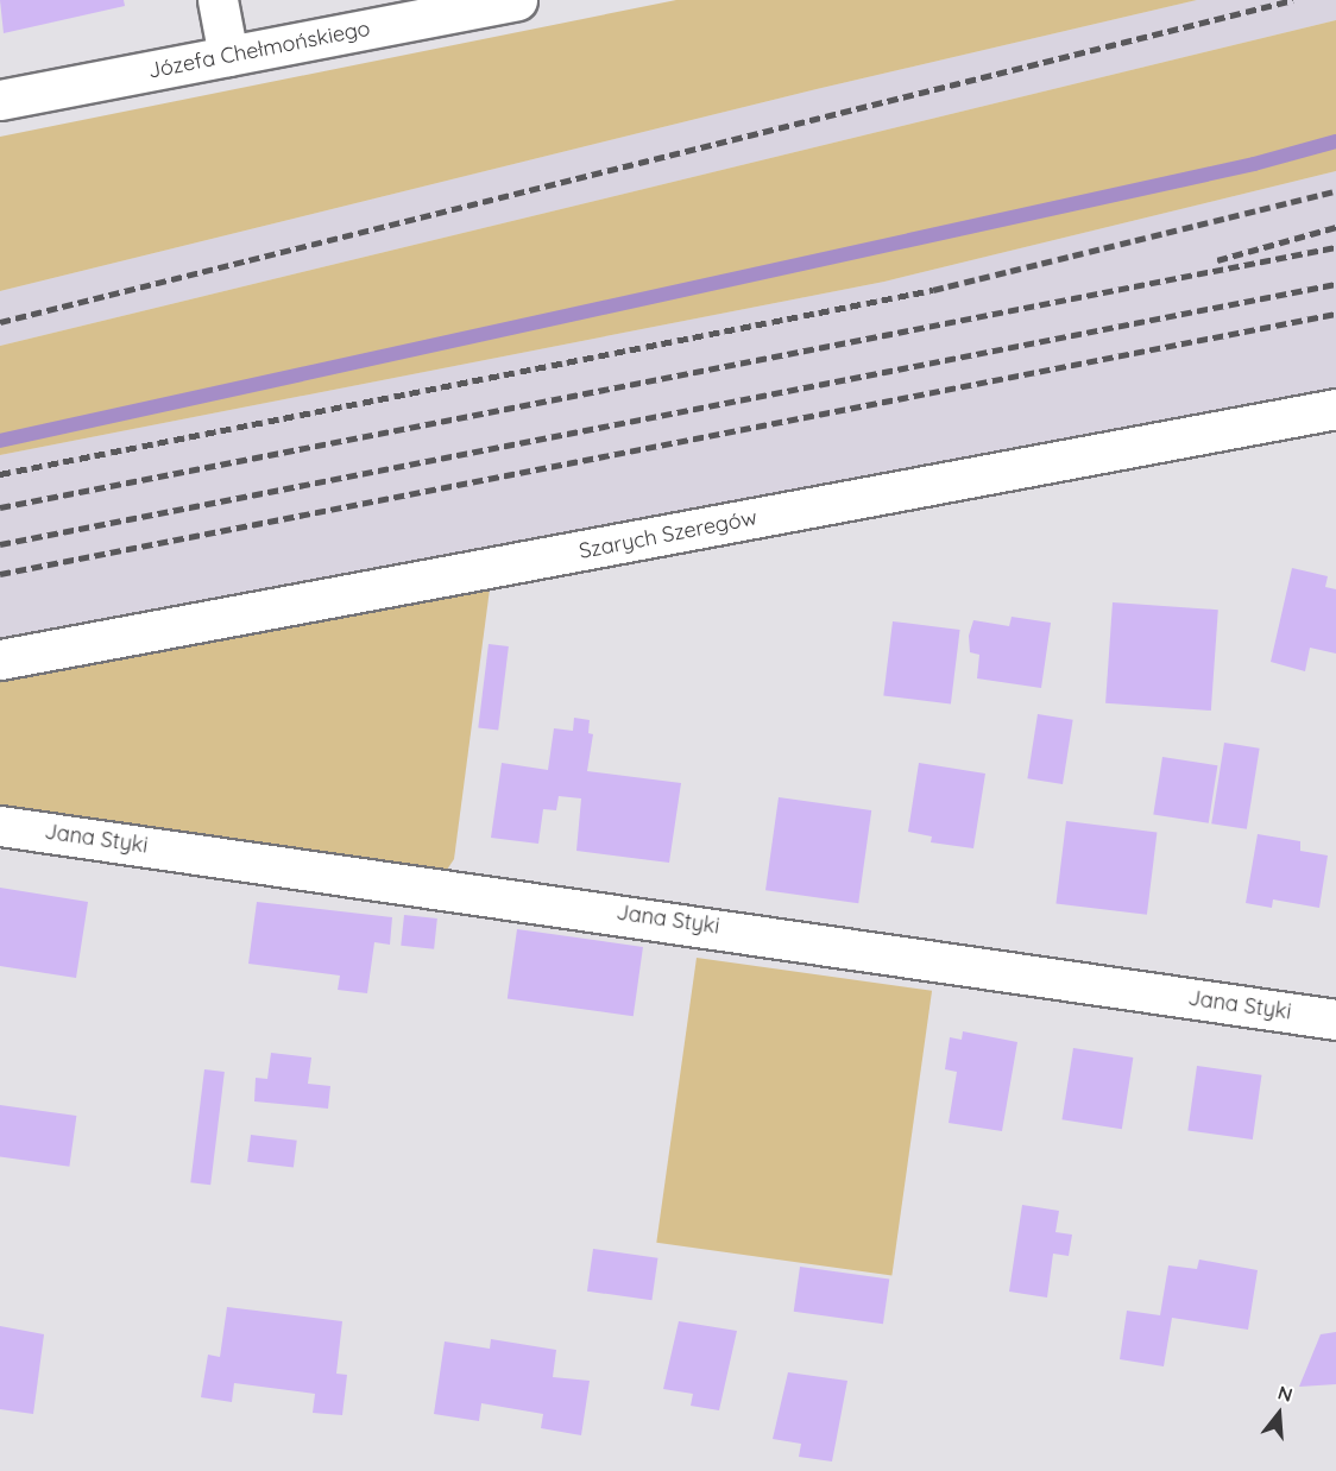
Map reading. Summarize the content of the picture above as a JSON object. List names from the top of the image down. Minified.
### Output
{"streets":{"street":["Józefa Chełmońskiego","Szarych Szeregów","Jana Styki"]},"north":"top"}
